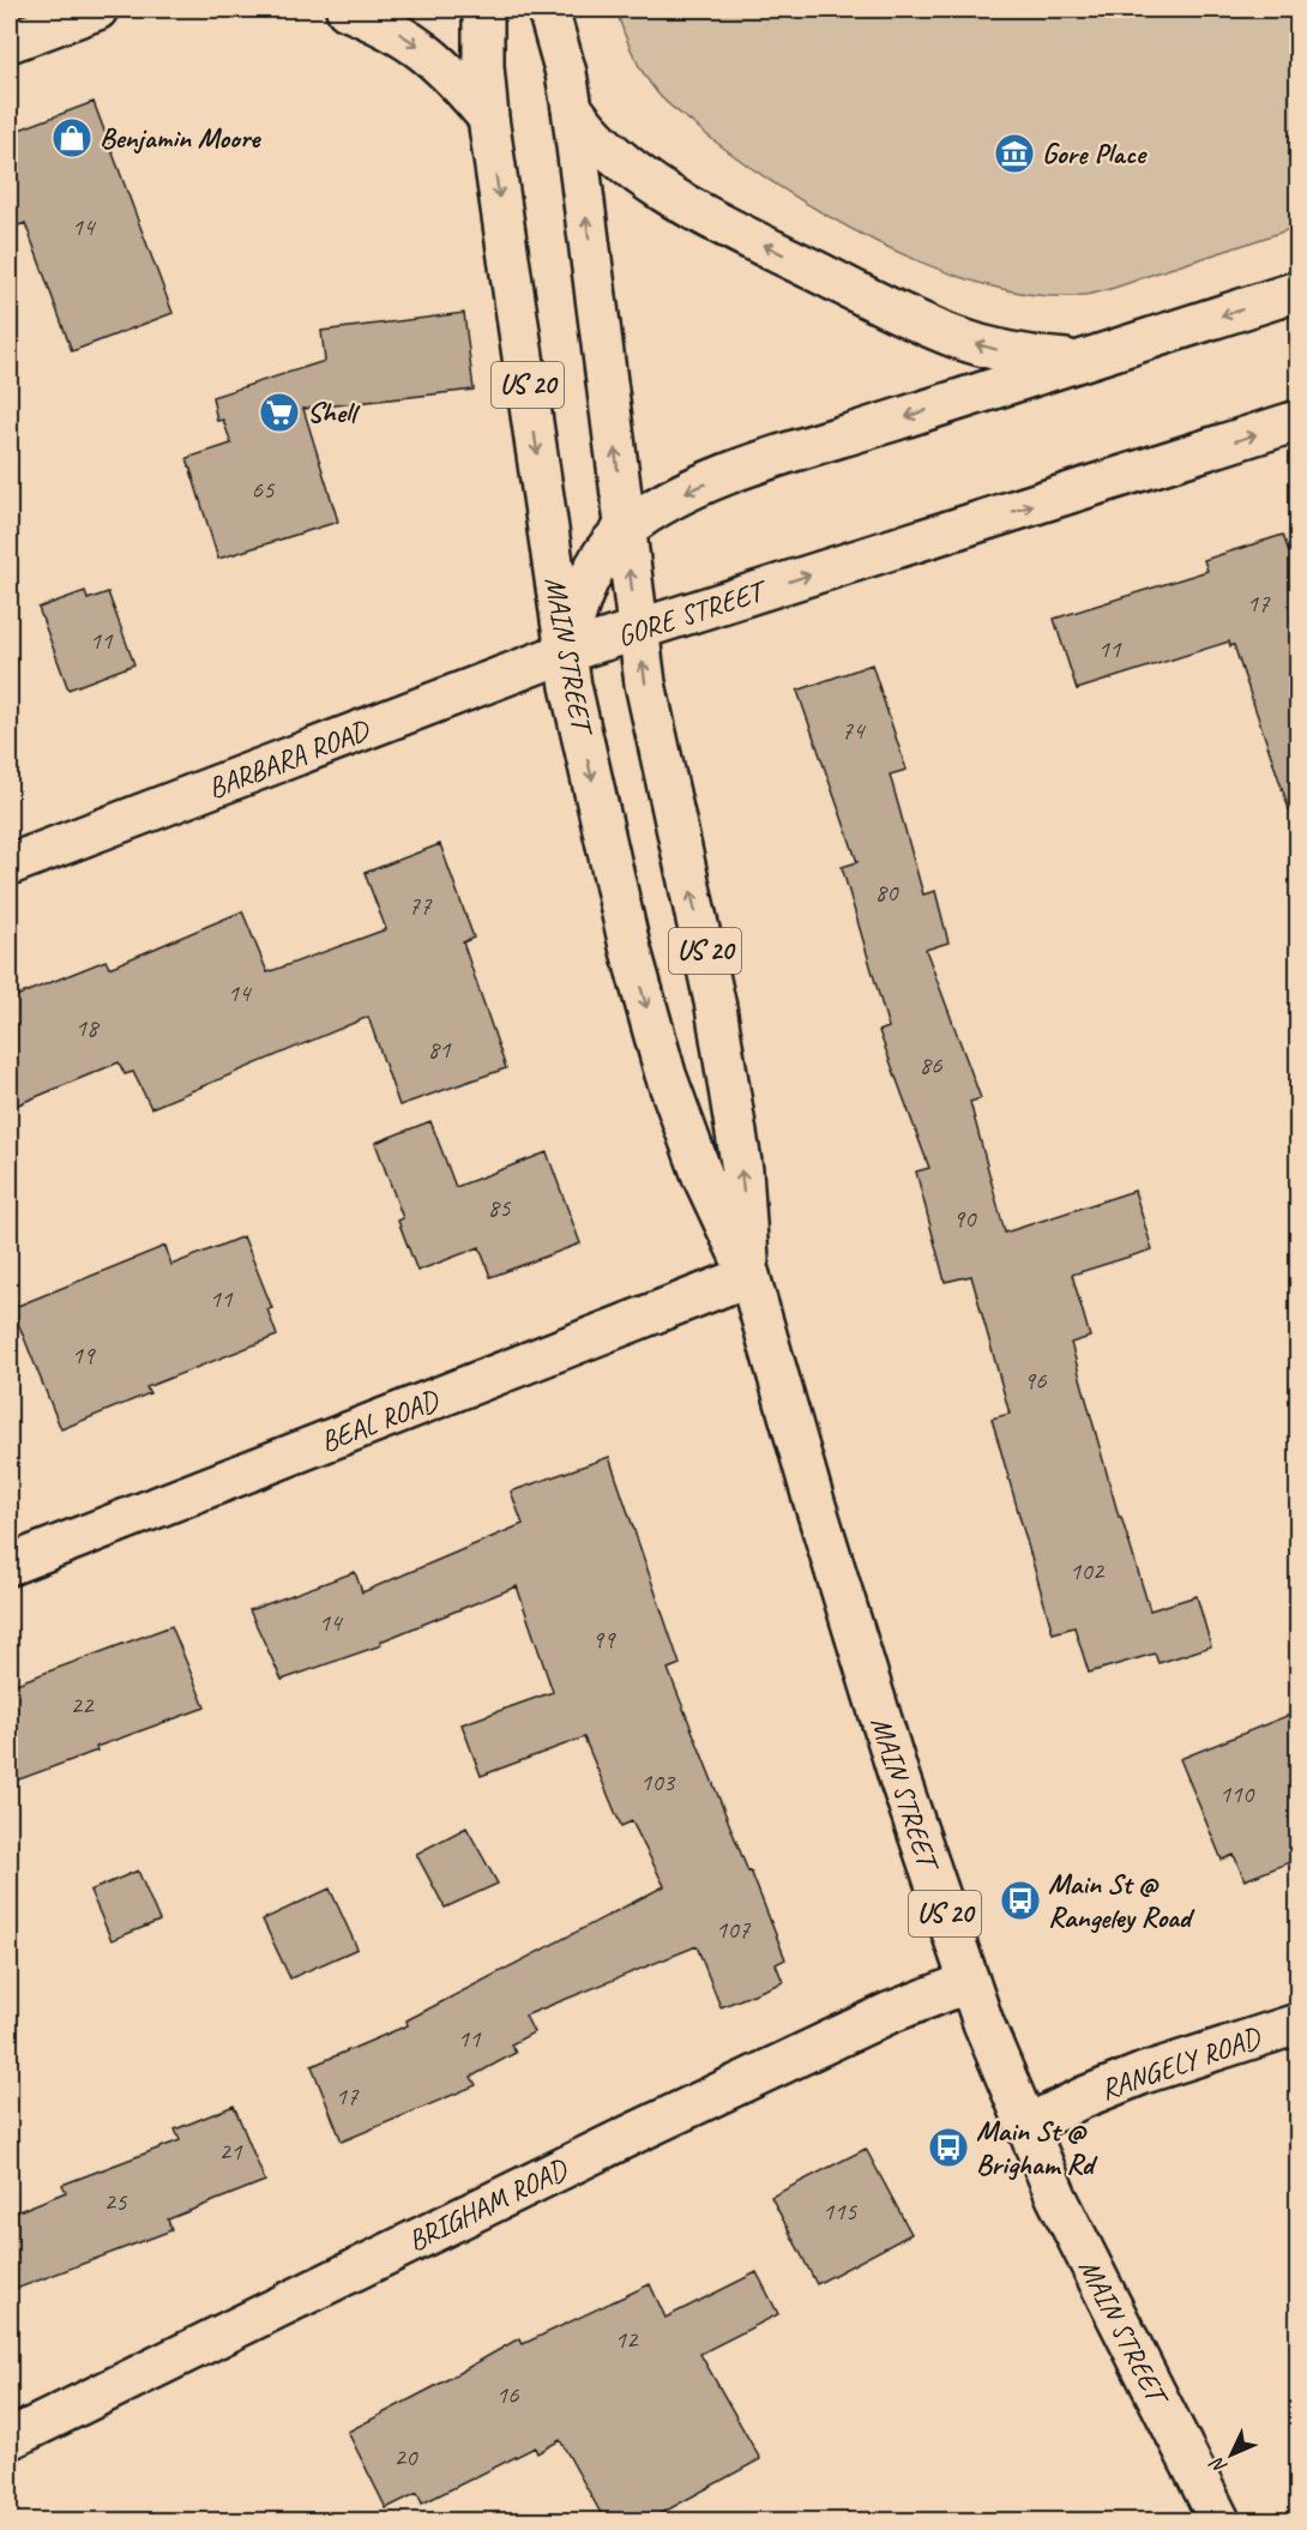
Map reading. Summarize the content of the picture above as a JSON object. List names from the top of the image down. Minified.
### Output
{"streets":{"street":["US 20","GORE STREET","MAIN STREET","BARBARA ROAD","BEAL ROAD","RANGELY ROAD","BRIGHAM ROAD"]},"crossings":[["GORE STREET","MAIN STREET"],["GORE STREET","BARBARA ROAD"],["MAIN STREET","BARBARA ROAD"],["MAIN STREET","BEAL ROAD"],["MAIN STREET","RANGELY ROAD"],["MAIN STREET","BRIGHAM ROAD"]],"places":{"shop":["Benjamin Moore"],"museum":["Gore Place"],"supermarket":["Shell"],"bus stop":["Main St @ Rangeley Road","Main St @ Brigham Rd"]},"house_numbers":["14","65","17","11","11","74","80","77","14","18","81","86","85","90","11","19","96","102","14","99","22","103","110","107","11","17","21","25","115","12","16","20"],"north":"bottom left"}
